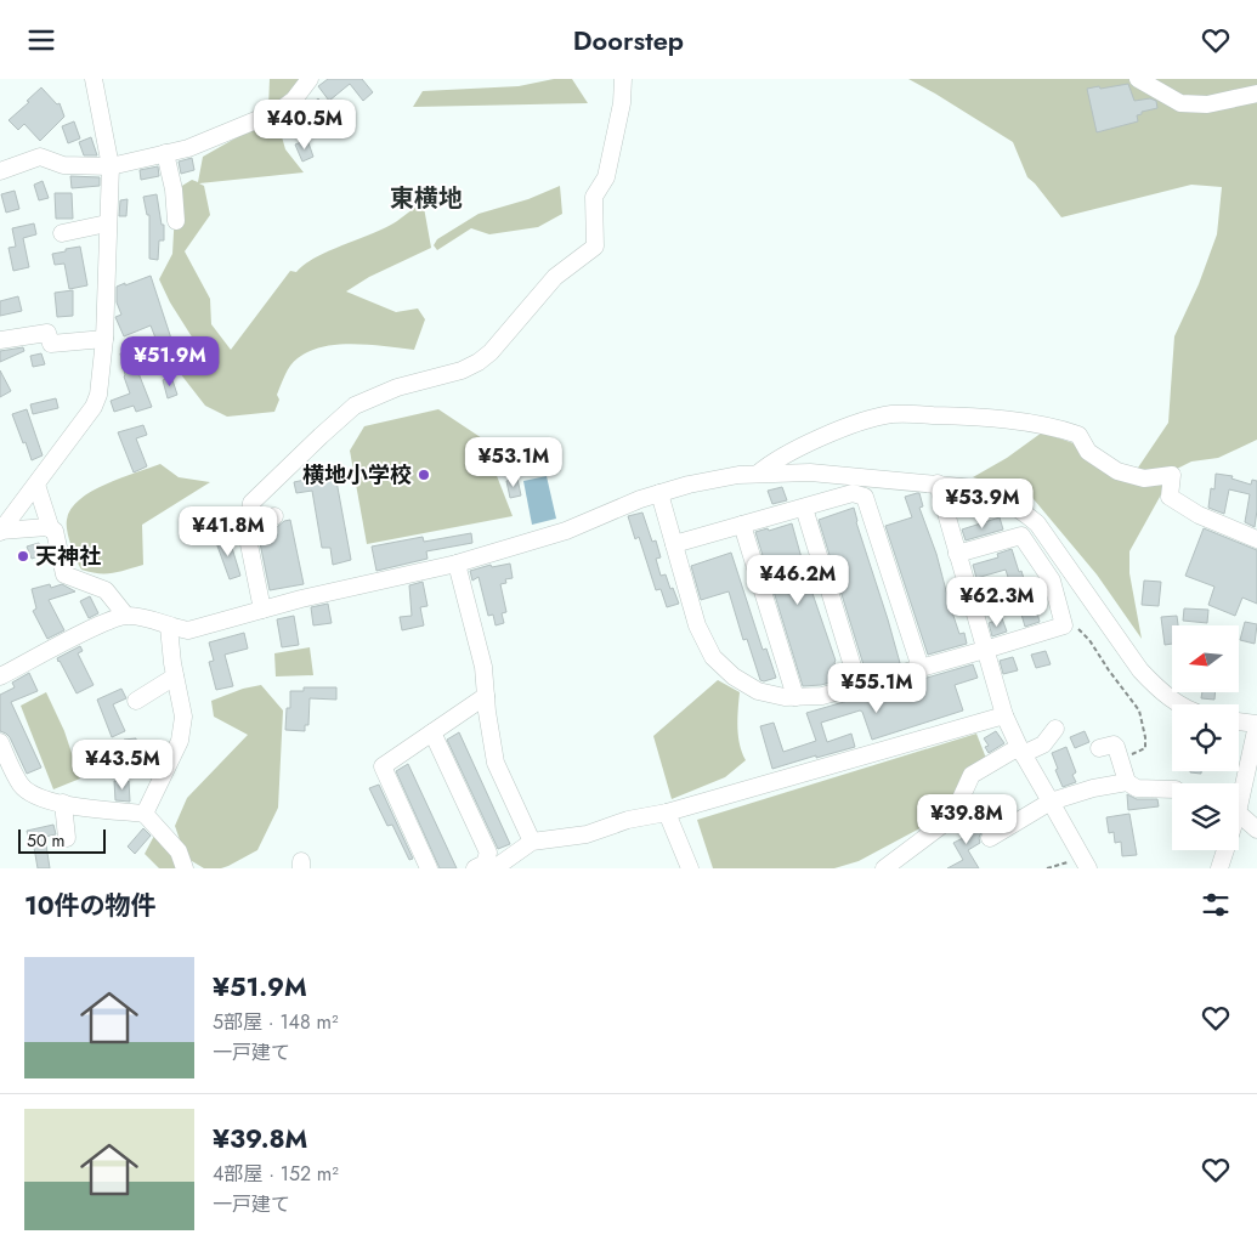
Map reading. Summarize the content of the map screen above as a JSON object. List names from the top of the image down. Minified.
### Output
{"districts":["東横地"],"places":["横地小学校","天神社"],"scale_bar":"50 m","north":"left","page":{"header":"Doorstep","price":["¥40.5M","¥51.9M","¥53.1M","¥53.9M","¥41.8M","¥46.2M","¥62.3M","¥55.1M","¥43.5M","¥39.8M"],"scale":"50 m","heading":"10件の物件","list":[{"name":"¥51.9M","note":"5部屋 · 148 m² · 一戸建て"},{"name":"¥39.8M","note":"4部屋 · 152 m² · 一戸建て"}]}}
